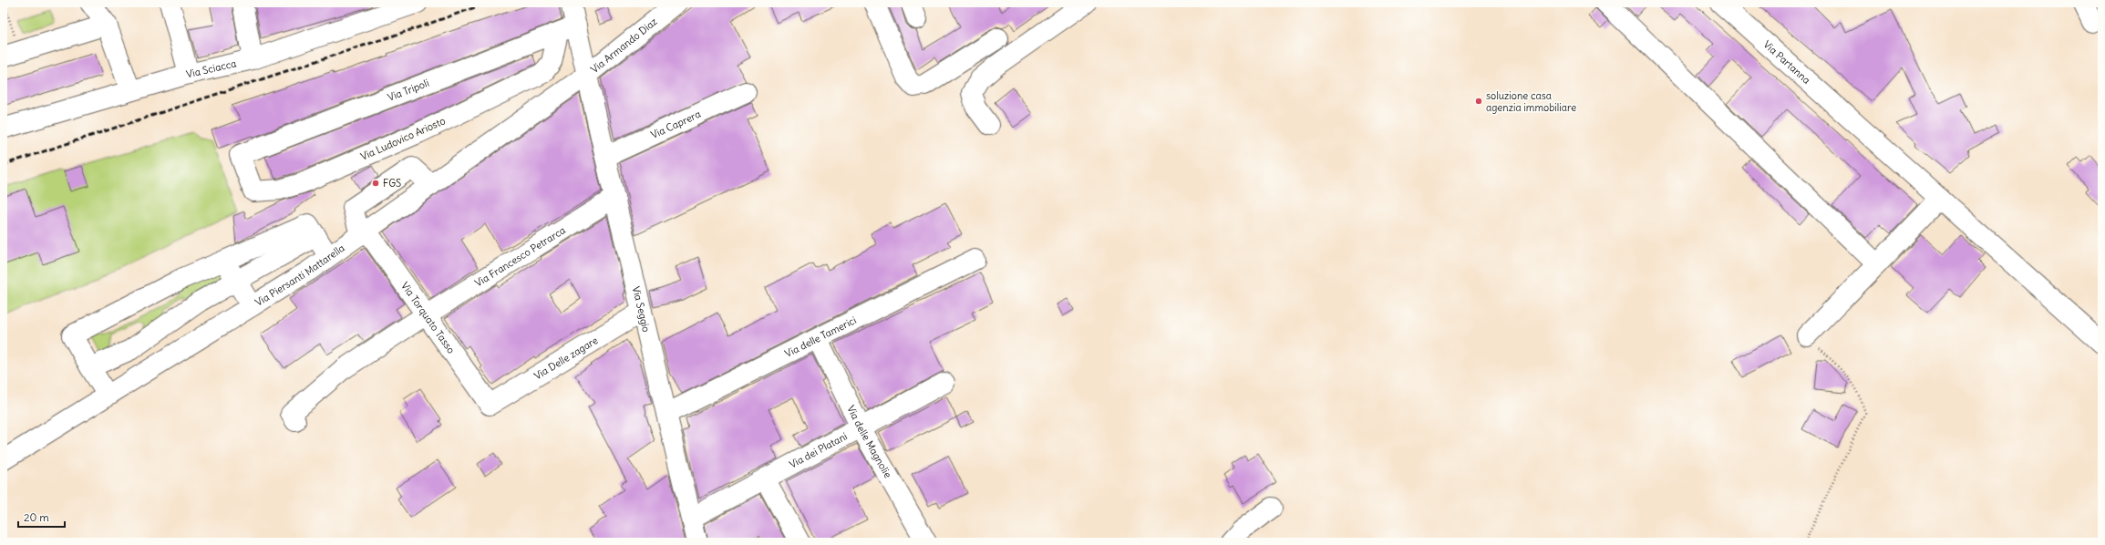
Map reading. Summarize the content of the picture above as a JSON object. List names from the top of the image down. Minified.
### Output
{"streets":{"street":["Via Armando Diaz","Via Partanna","Via Sciacca","Via Tripoli","Via Caprera","Via Ludovico Ariosto","Via Francesco Petrarca","Via Piersanti Mattarella","Via Seggio","Via Torquato Tasso","Via delle Tamerici","Via Delle zagare","Via delle Magnolie","Via dei Platani"]},"crossings":[["Via Armando Diaz","Via Piersanti Mattarella"],["Via Armando Diaz","Via Seggio"],["Via Tripoli","Via Ludovico Ariosto"],["Via Tripoli","Via Seggio"],["Via Caprera","Via Seggio"],["Via Francesco Petrarca","Via Seggio"],["Via Francesco Petrarca","Via Torquato Tasso"],["Via Piersanti Mattarella","Via Seggio"],["Via Piersanti Mattarella","Via Torquato Tasso"],["Via Seggio","Via delle Tamerici"],["Via Seggio","Via Delle zagare"],["Via Seggio","Via dei Platani"],["Via Torquato Tasso","Via Delle zagare"],["Via delle Tamerici","Via delle Magnolie"],["Via delle Magnolie","Via dei Platani"]],"places":["soluzione casa agenzia immobiliare","FGS"],"scale_bar":"20 m"}
